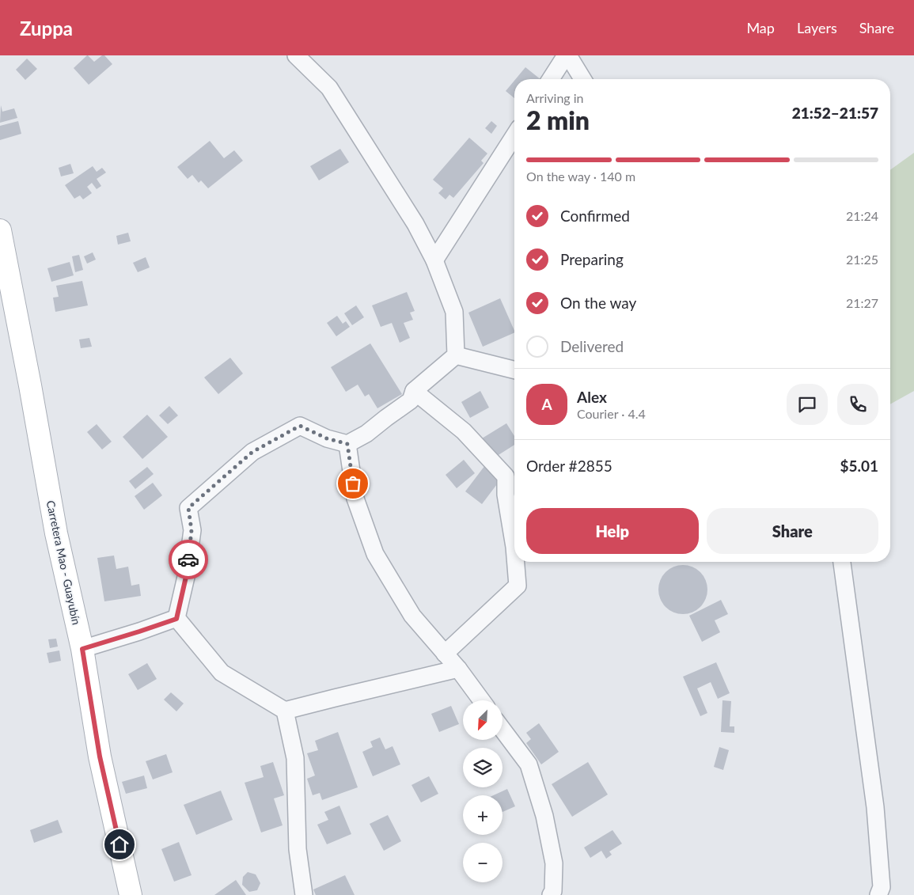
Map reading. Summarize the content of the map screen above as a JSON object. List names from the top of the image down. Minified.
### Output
{"streets":{"main road":["Carretera Mao - Guayubín"]},"north":"bottom left","page":{"header":"Zuppa","nav":["Map","Layers","Share"],"heading":["2 min","Arriving in","21:52–21:57"],"panel":["Alex","Courier · 4.4","Order #2855","$5.01"],"bar":"On the way · 140 m","list":[["Confirmed","21:24"],["Preparing","21:25"],["On the way","21:27"],"Delivered"],"round":"A","buttons":["Help","Share"],"map_buttons":["+","−"]}}
